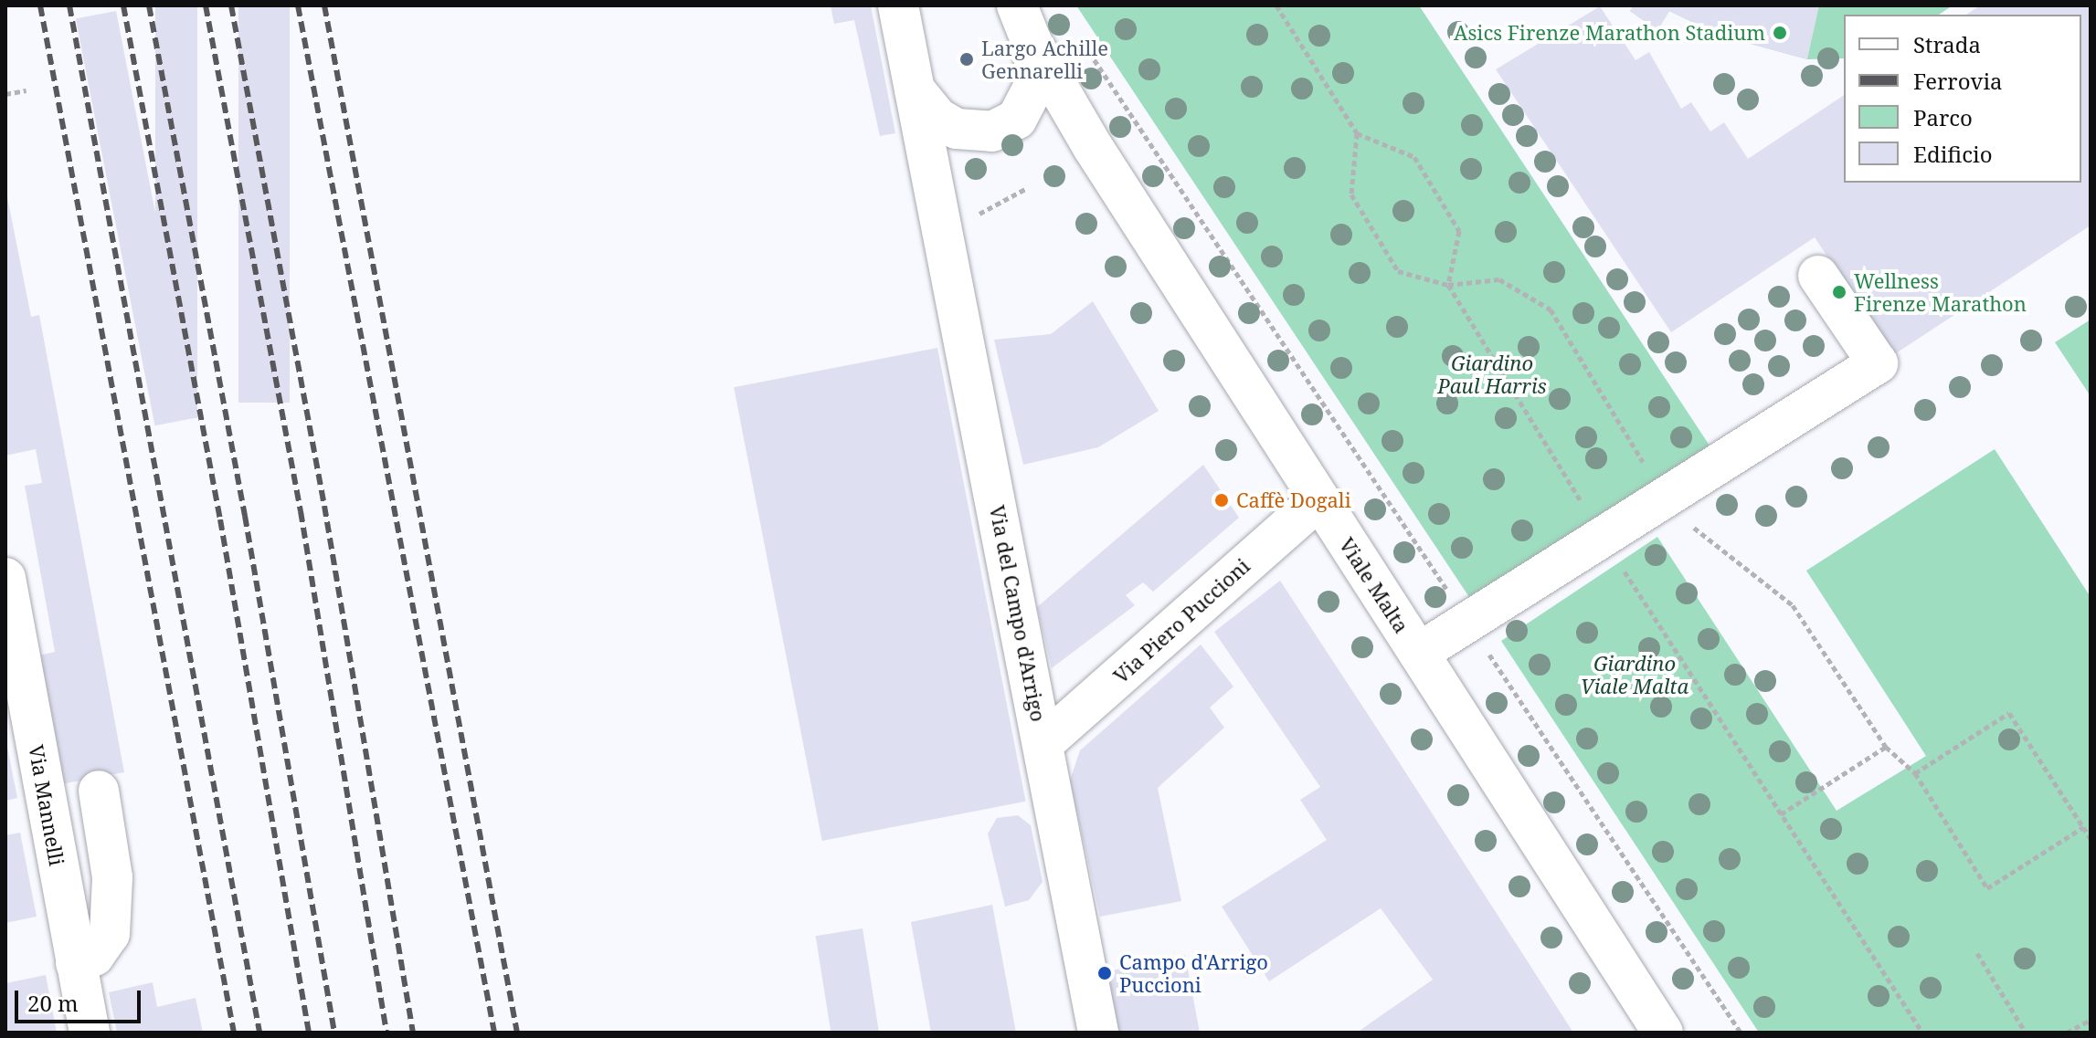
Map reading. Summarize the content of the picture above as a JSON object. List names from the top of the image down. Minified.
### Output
{"streets":{"street":["Viale Malta","Via del Campo d'Arrigo","Via Piero Puccioni","Via Mannelli"]},"crossings":[["Viale Malta","Via Piero Puccioni"],["Via del Campo d'Arrigo","Via Piero Puccioni"]],"parks":["Giardino Paul Harris","Giardino Viale Malta"],"places":["Asics Firenze Marathon Stadium","Largo Achille Gennarelli","Wellness Firenze Marathon","Caffè Dogali","Campo d'Arrigo Puccioni"],"legend":["Strada","Ferrovia","Parco","Edificio"],"scale_bar":"20 m"}
